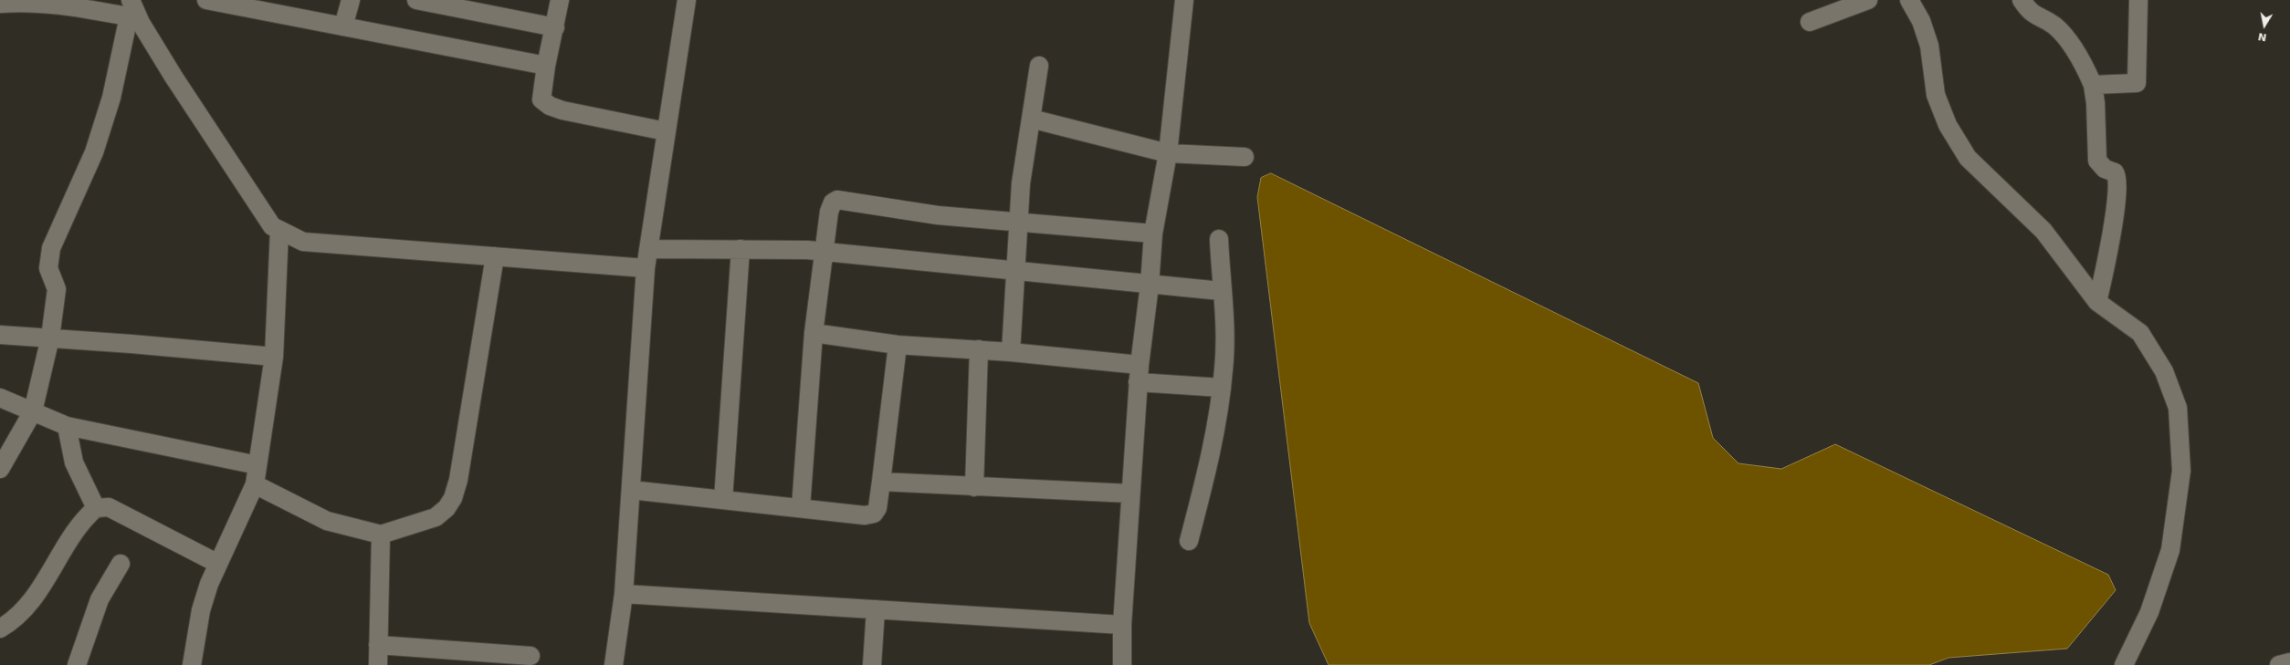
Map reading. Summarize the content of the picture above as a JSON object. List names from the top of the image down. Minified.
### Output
{"north":"bottom"}
